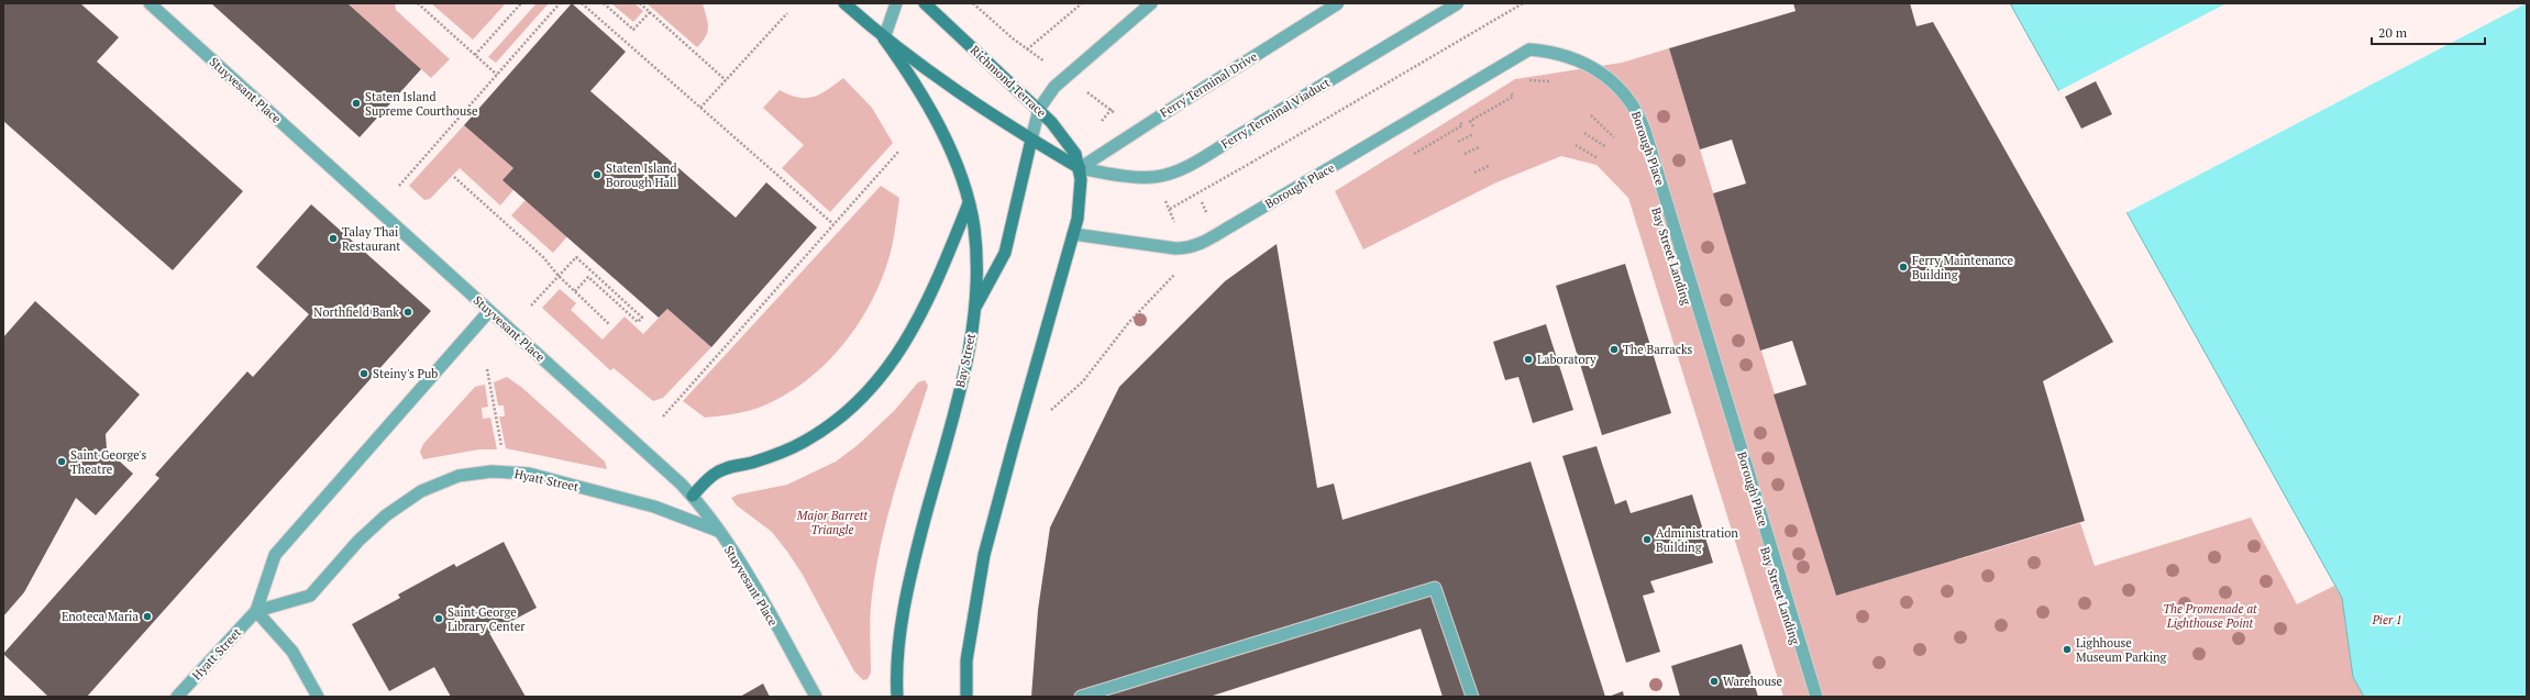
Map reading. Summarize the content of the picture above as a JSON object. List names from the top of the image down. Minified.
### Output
{"streets":{"main road":["Richmond Terrace","Bay Street"],"street":["Ferry Terminal Drive","Stuyvesant Place","Ferry Terminal Viaduct","Borough Place","Hyatt Street"]},"crossings":[["Richmond Terrace","Ferry Terminal Drive"],["Richmond Terrace","Ferry Terminal Viaduct"],["Ferry Terminal Drive","Ferry Terminal Viaduct"],["Stuyvesant Place","Hyatt Street"]],"parks":["Major Barrett Triangle","The Promenade at Lighthouse Point","Pier 1"],"places":["Staten Island Supreme Courthouse","Staten Island Borough Hall","Talay Thai Restaurant","Ferry Maintenance Building","Northfield Bank","The Barracks","Laboratory","Steiny's Pub","Saint George's Theatre","Administration Building","Enoteca Maria","Saint George Library Center","Lighhouse Museum Parking","Warehouse"],"scale_bar":"20 m"}
